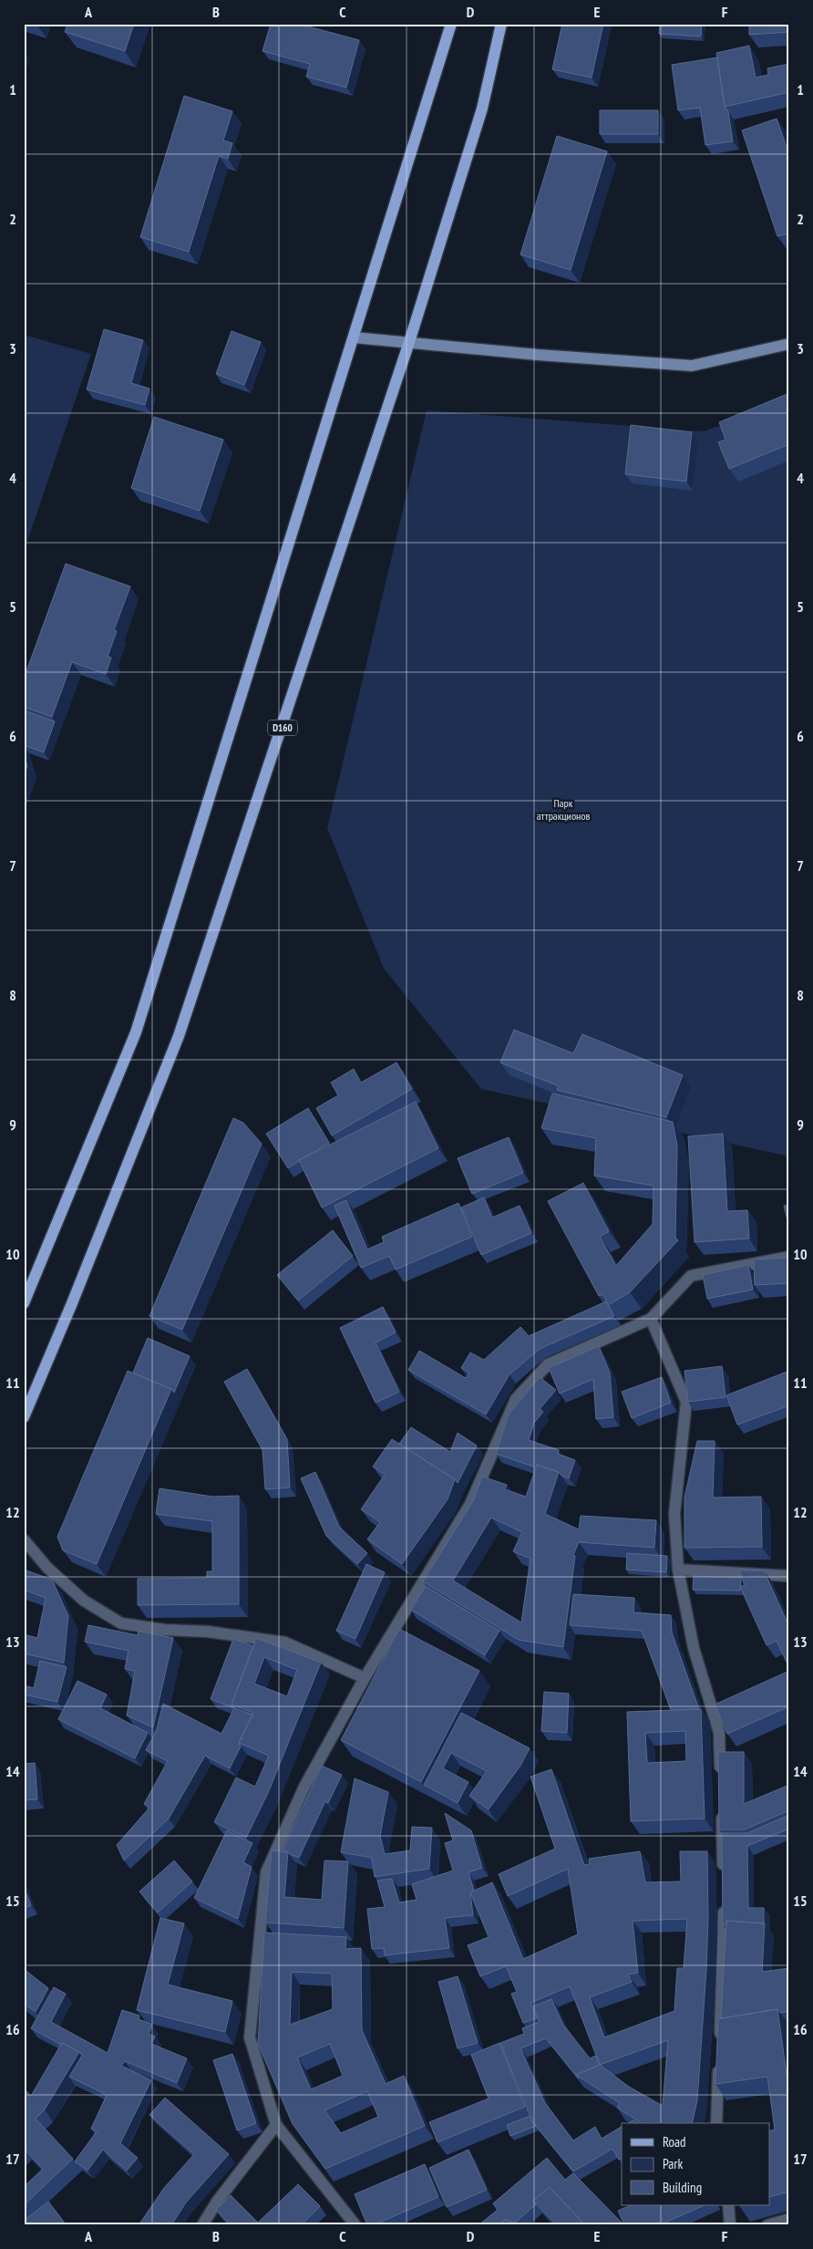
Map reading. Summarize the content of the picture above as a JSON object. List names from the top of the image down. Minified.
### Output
{"streets":{"main road":["D160"]},"parks":["Парк аттракционов"],"legend":["Road","Park","Building"],"grid":{"columns":["A","B","C","D","E","F"],"rows":["1","2","3","4","5","6","7","8","9","10","11","12","13","14","15","16","17"]}}
